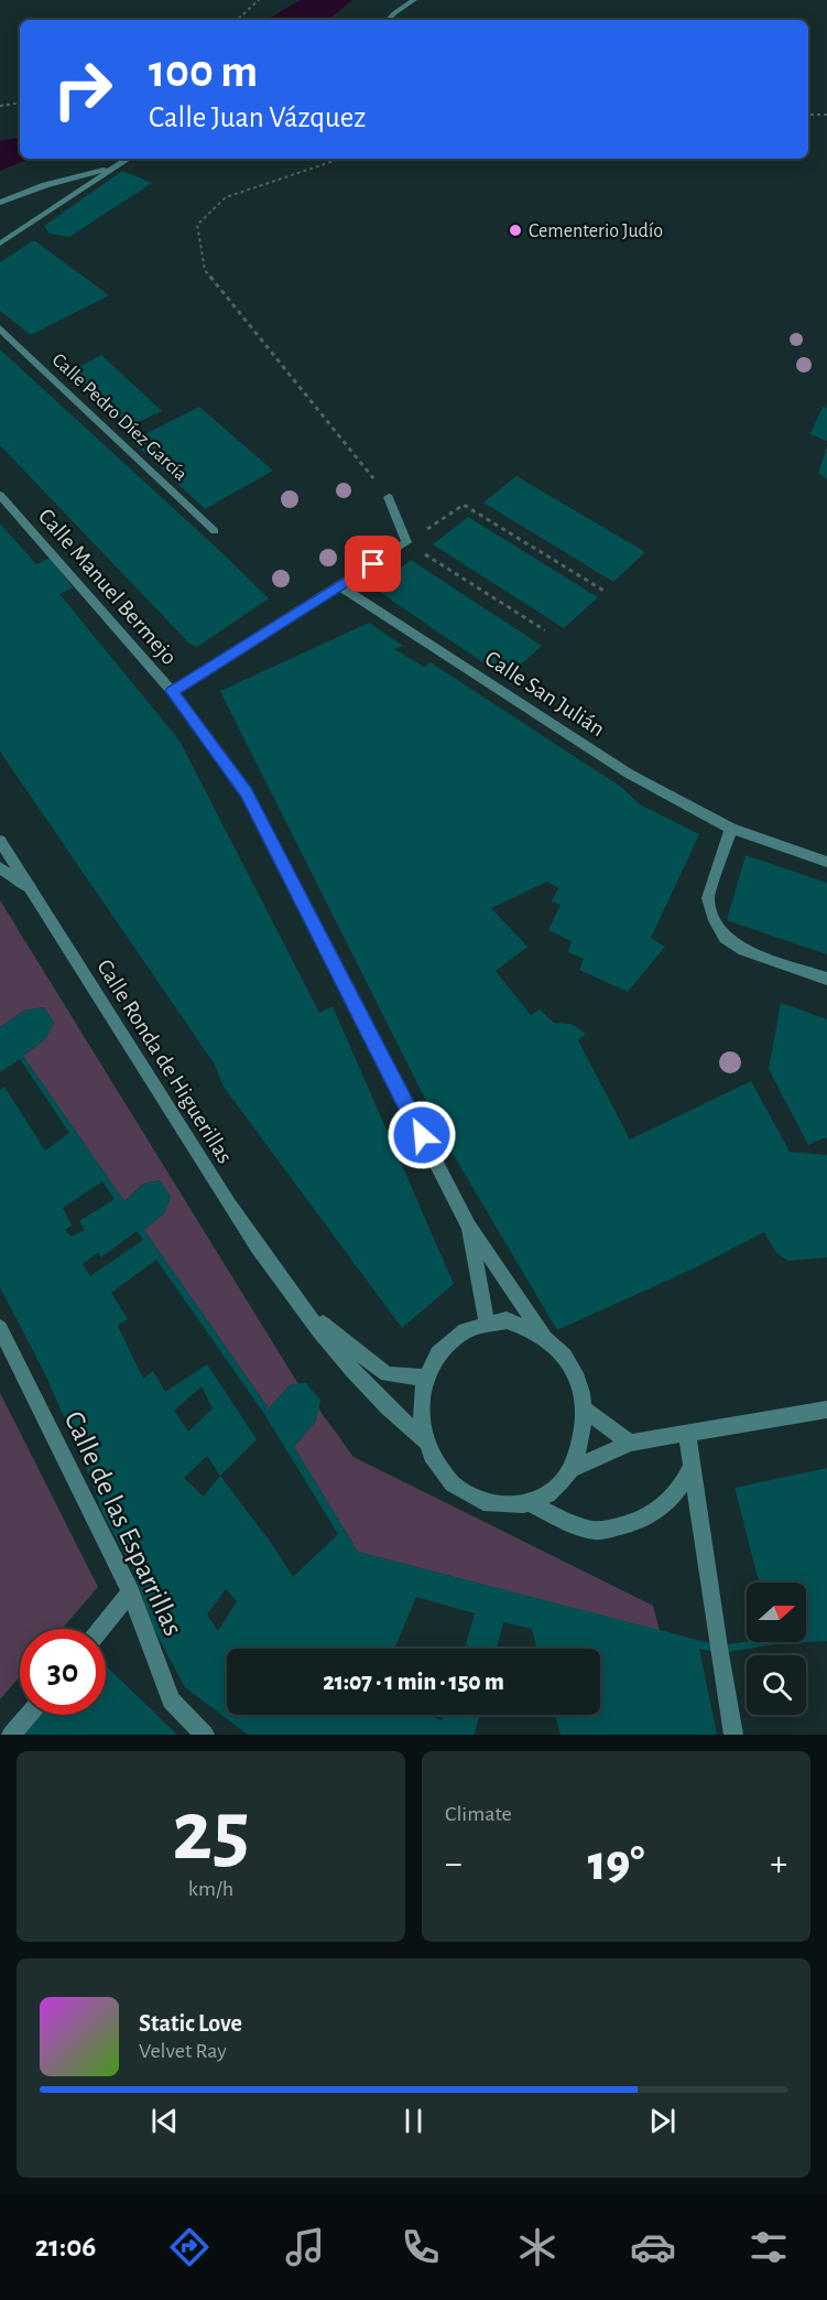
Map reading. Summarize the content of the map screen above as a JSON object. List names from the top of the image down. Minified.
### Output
{"streets":{"street":["Calle Pedro Díez García","Calle Manuel Bermejo","Calle San Julián","Calle Ronda de Higuerillas","Calle de las Esparrillas"]},"places":["Cementerio Judío"],"north":"right","page":{"turn":["100 m","Calle Juan Vázquez"],"limit":"30","trip":"21:07 · 1 min · 150 m","tile":[["25","km/h"],"Climate"],"heat":["−","19°","+"],"song":["Static Love","Velvet Ray"],"tabs":"21:06"}}
